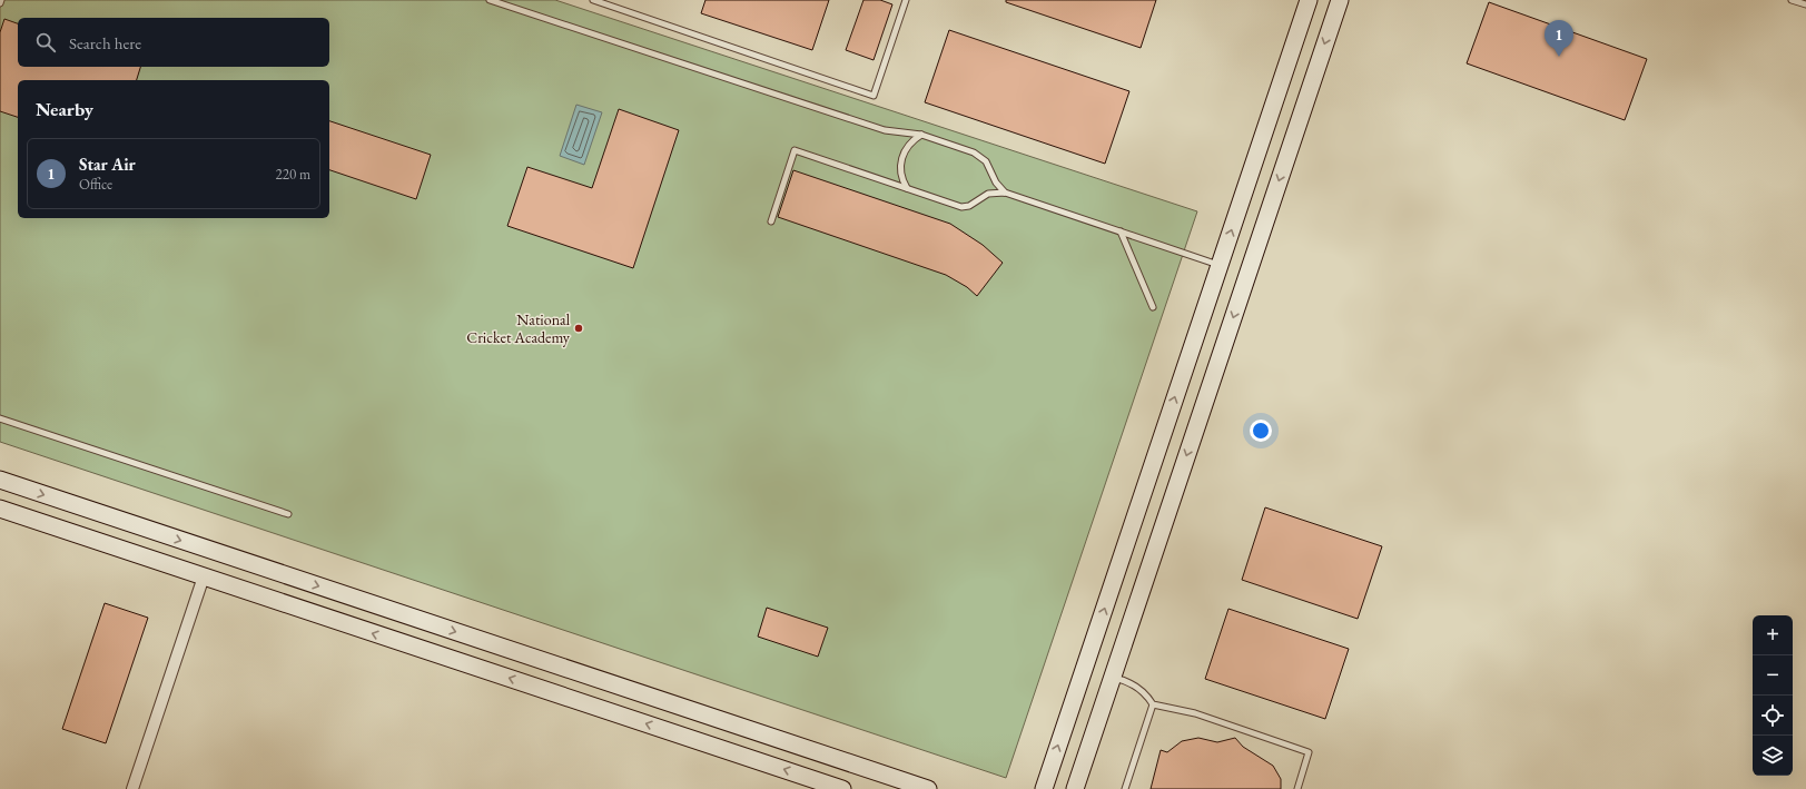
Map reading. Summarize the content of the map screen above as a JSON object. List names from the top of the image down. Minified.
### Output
{"places":["National Cricket Academy"],"page":{"search":"Search here","pins":"1","heading":"Nearby","list":[{"mark":"1","name":"Star Air","note":"Office","value":"220 m"}],"map_buttons":["+","−"]}}
